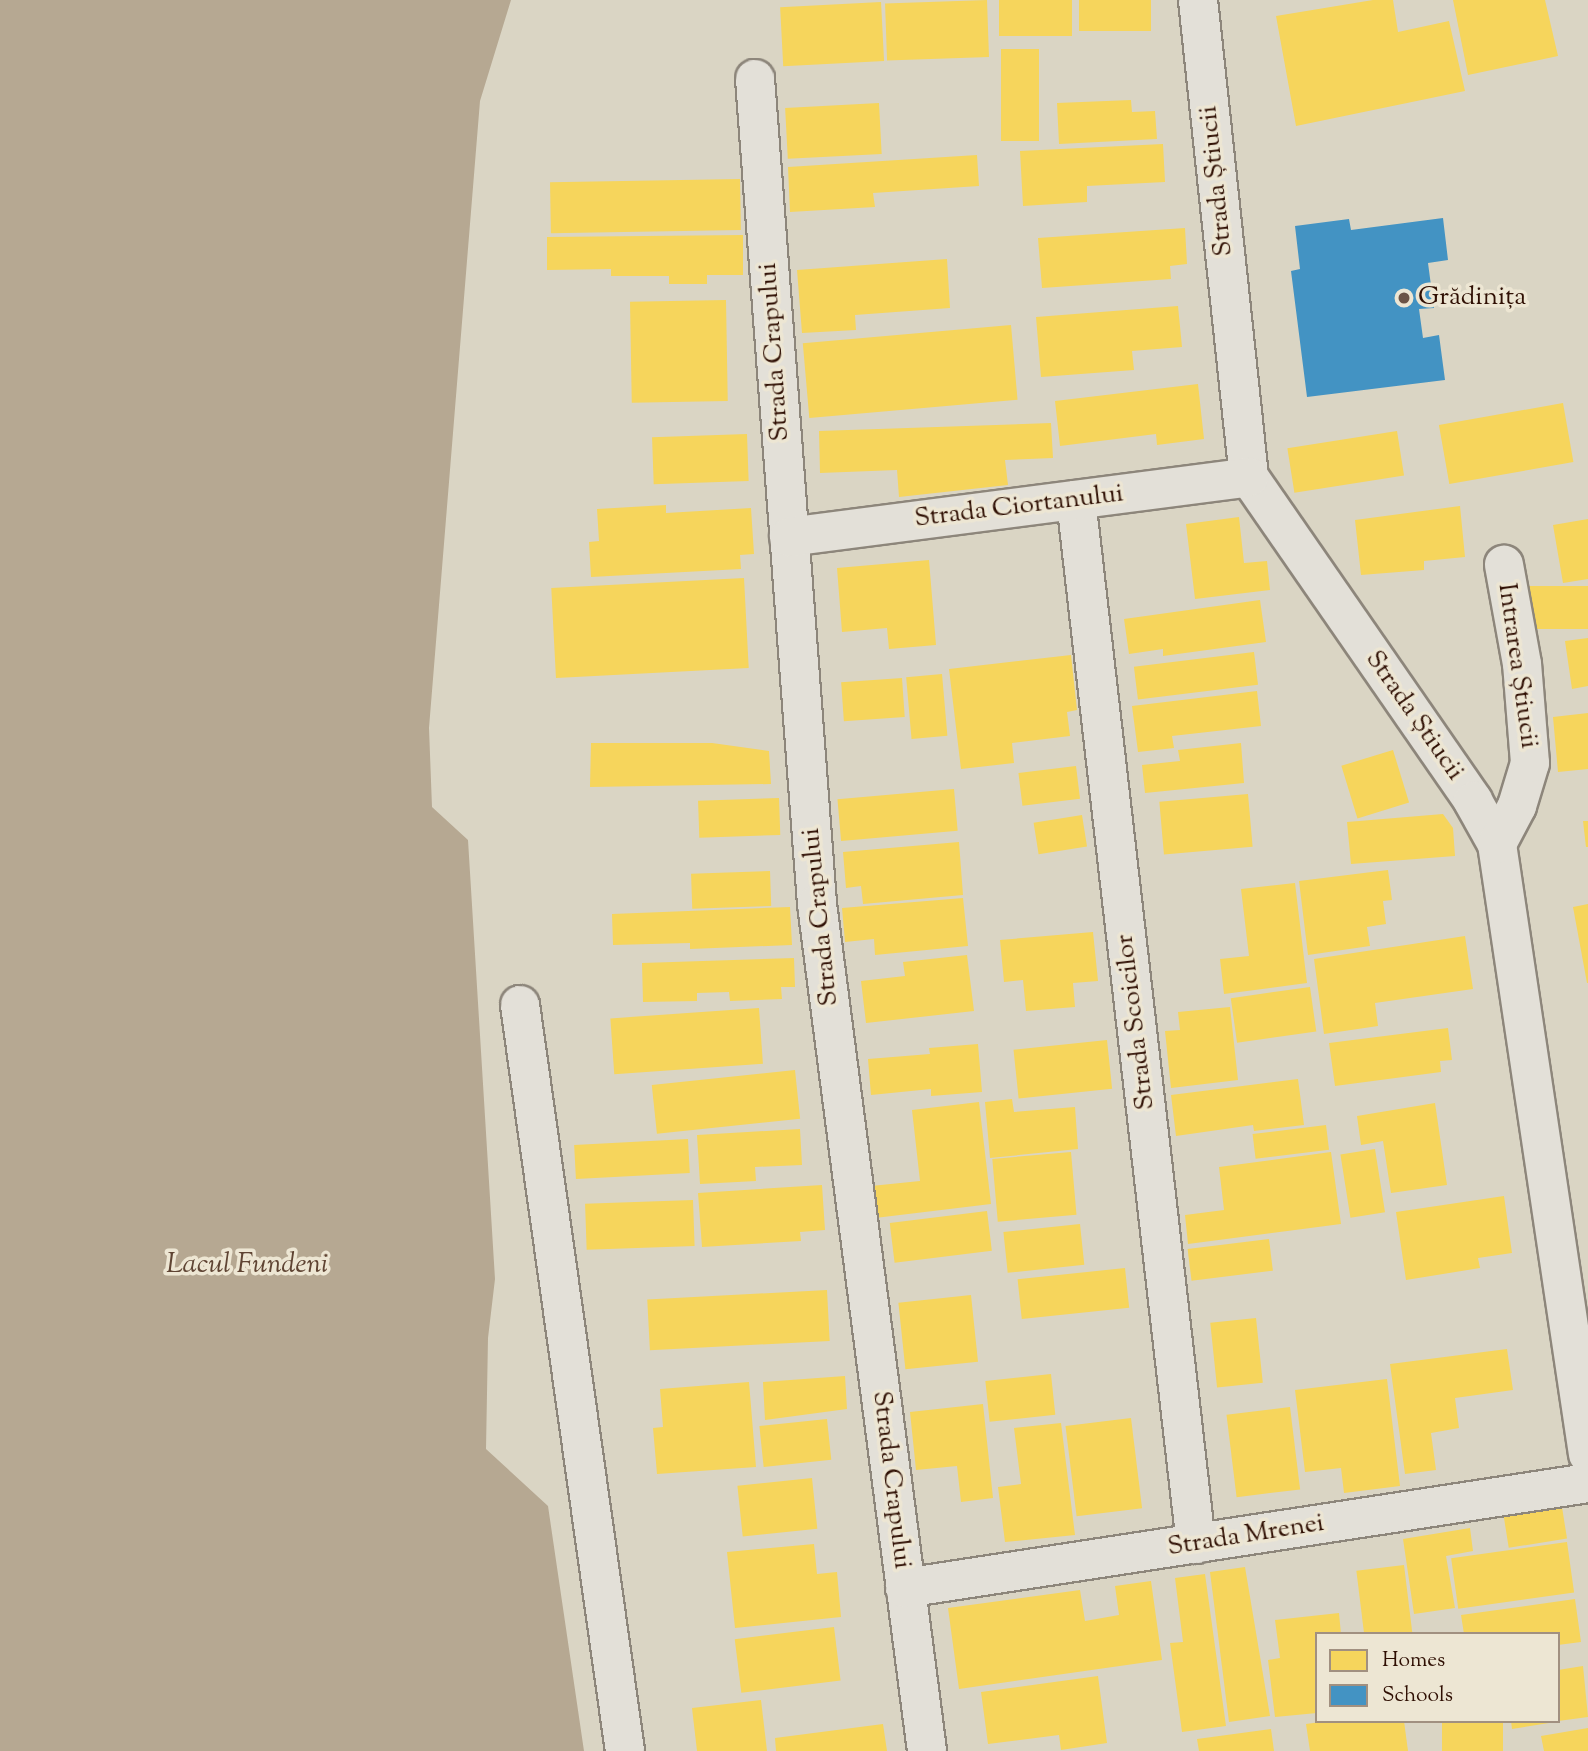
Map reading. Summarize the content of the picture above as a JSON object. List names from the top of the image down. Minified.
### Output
{"streets":{"street":["Strada Știucii","Strada Crapului","Strada Ciortanului","Intrarea Știucii","Strada Scoicilor","Strada Mrenei"]},"crossings":[["Strada Știucii","Strada Ciortanului"],["Strada Știucii","Intrarea Știucii"],["Strada Crapului","Strada Ciortanului"],["Strada Crapului","Strada Mrenei"],["Strada Ciortanului","Strada Scoicilor"],["Strada Scoicilor","Strada Mrenei"]],"water":["Lacul Fundeni"],"places":["Grădinița"],"legend":["Homes","Schools"]}
